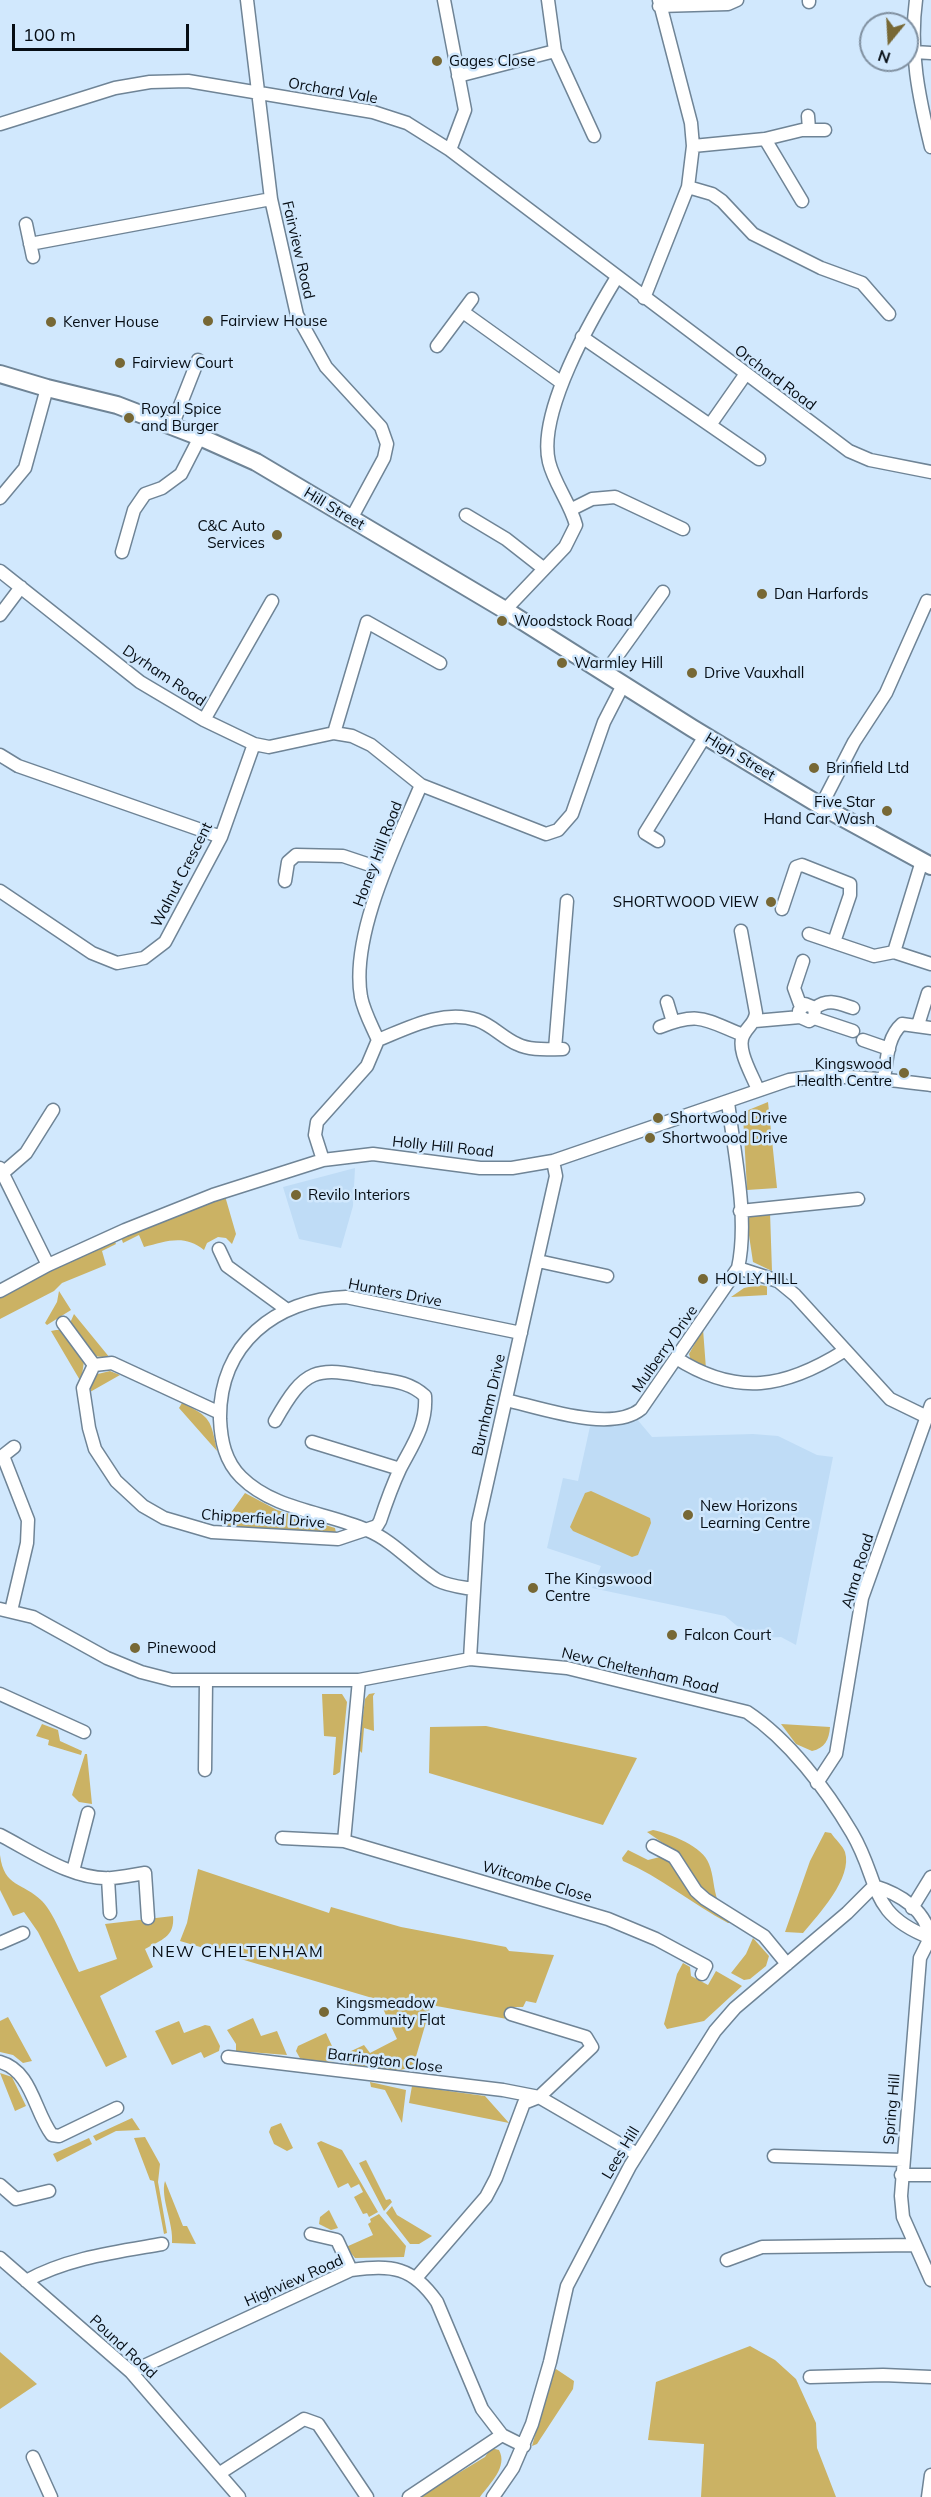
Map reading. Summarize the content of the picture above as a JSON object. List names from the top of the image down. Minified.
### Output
{"streets":{"main road":["Hill Street","High Street"],"street":["Orchard Vale","Fairview Road","Orchard Road","Dyrham Road","Honey Hill Road","Walnut Crescent","Holly Hill Road","Hunters Drive","Mulberry Drive","Burnham Drive","Chipperfield Drive","Alma Road","New Cheltenham Road","Witcombe Close","Barrington Close","Spring Hill","Lees Hill","Highview Road","Pound Road"]},"crossings":[["Orchard Vale","Fairview Road"],["Orchard Vale","Orchard Road"],["Fairview Road","Hill Street"],["Hill Street","High Street"],["Dyrham Road","Walnut Crescent"],["Holly Hill Road","Mulberry Drive"],["Holly Hill Road","Burnham Drive"],["Hunters Drive","Burnham Drive"],["Hunters Drive","Chipperfield Drive"],["Mulberry Drive","Burnham Drive"],["Burnham Drive","Chipperfield Drive"],["Burnham Drive","New Cheltenham Road"],["Alma Road","New Cheltenham Road"],["New Cheltenham Road","Spring Hill"],["New Cheltenham Road","Lees Hill"],["Barrington Close","Lees Hill"],["Lees Hill","Highview Road"],["Highview Road","Pound Road"]],"districts":["NEW CHELTENHAM"],"places":["Gages Close","Fairview House","Kenver House","Fairview Court","Royal Spice and Burger","C&C Auto Services","Dan Harfords","Woodstock Road","Warmley Hill","Drive Vauxhall","Brinfield Ltd","Five Star Hand Car Wash","SHORTWOOD VIEW","Kingswood Health Centre","Shortwood Drive","Shortwoood Drive","Revilo Interiors","HOLLY HILL","New Horizons Learning Centre","The Kingswood Centre","Falcon Court","Pinewood","Kingsmeadow Community Flat"],"scale_bar":"100 m","north":"bottom"}
